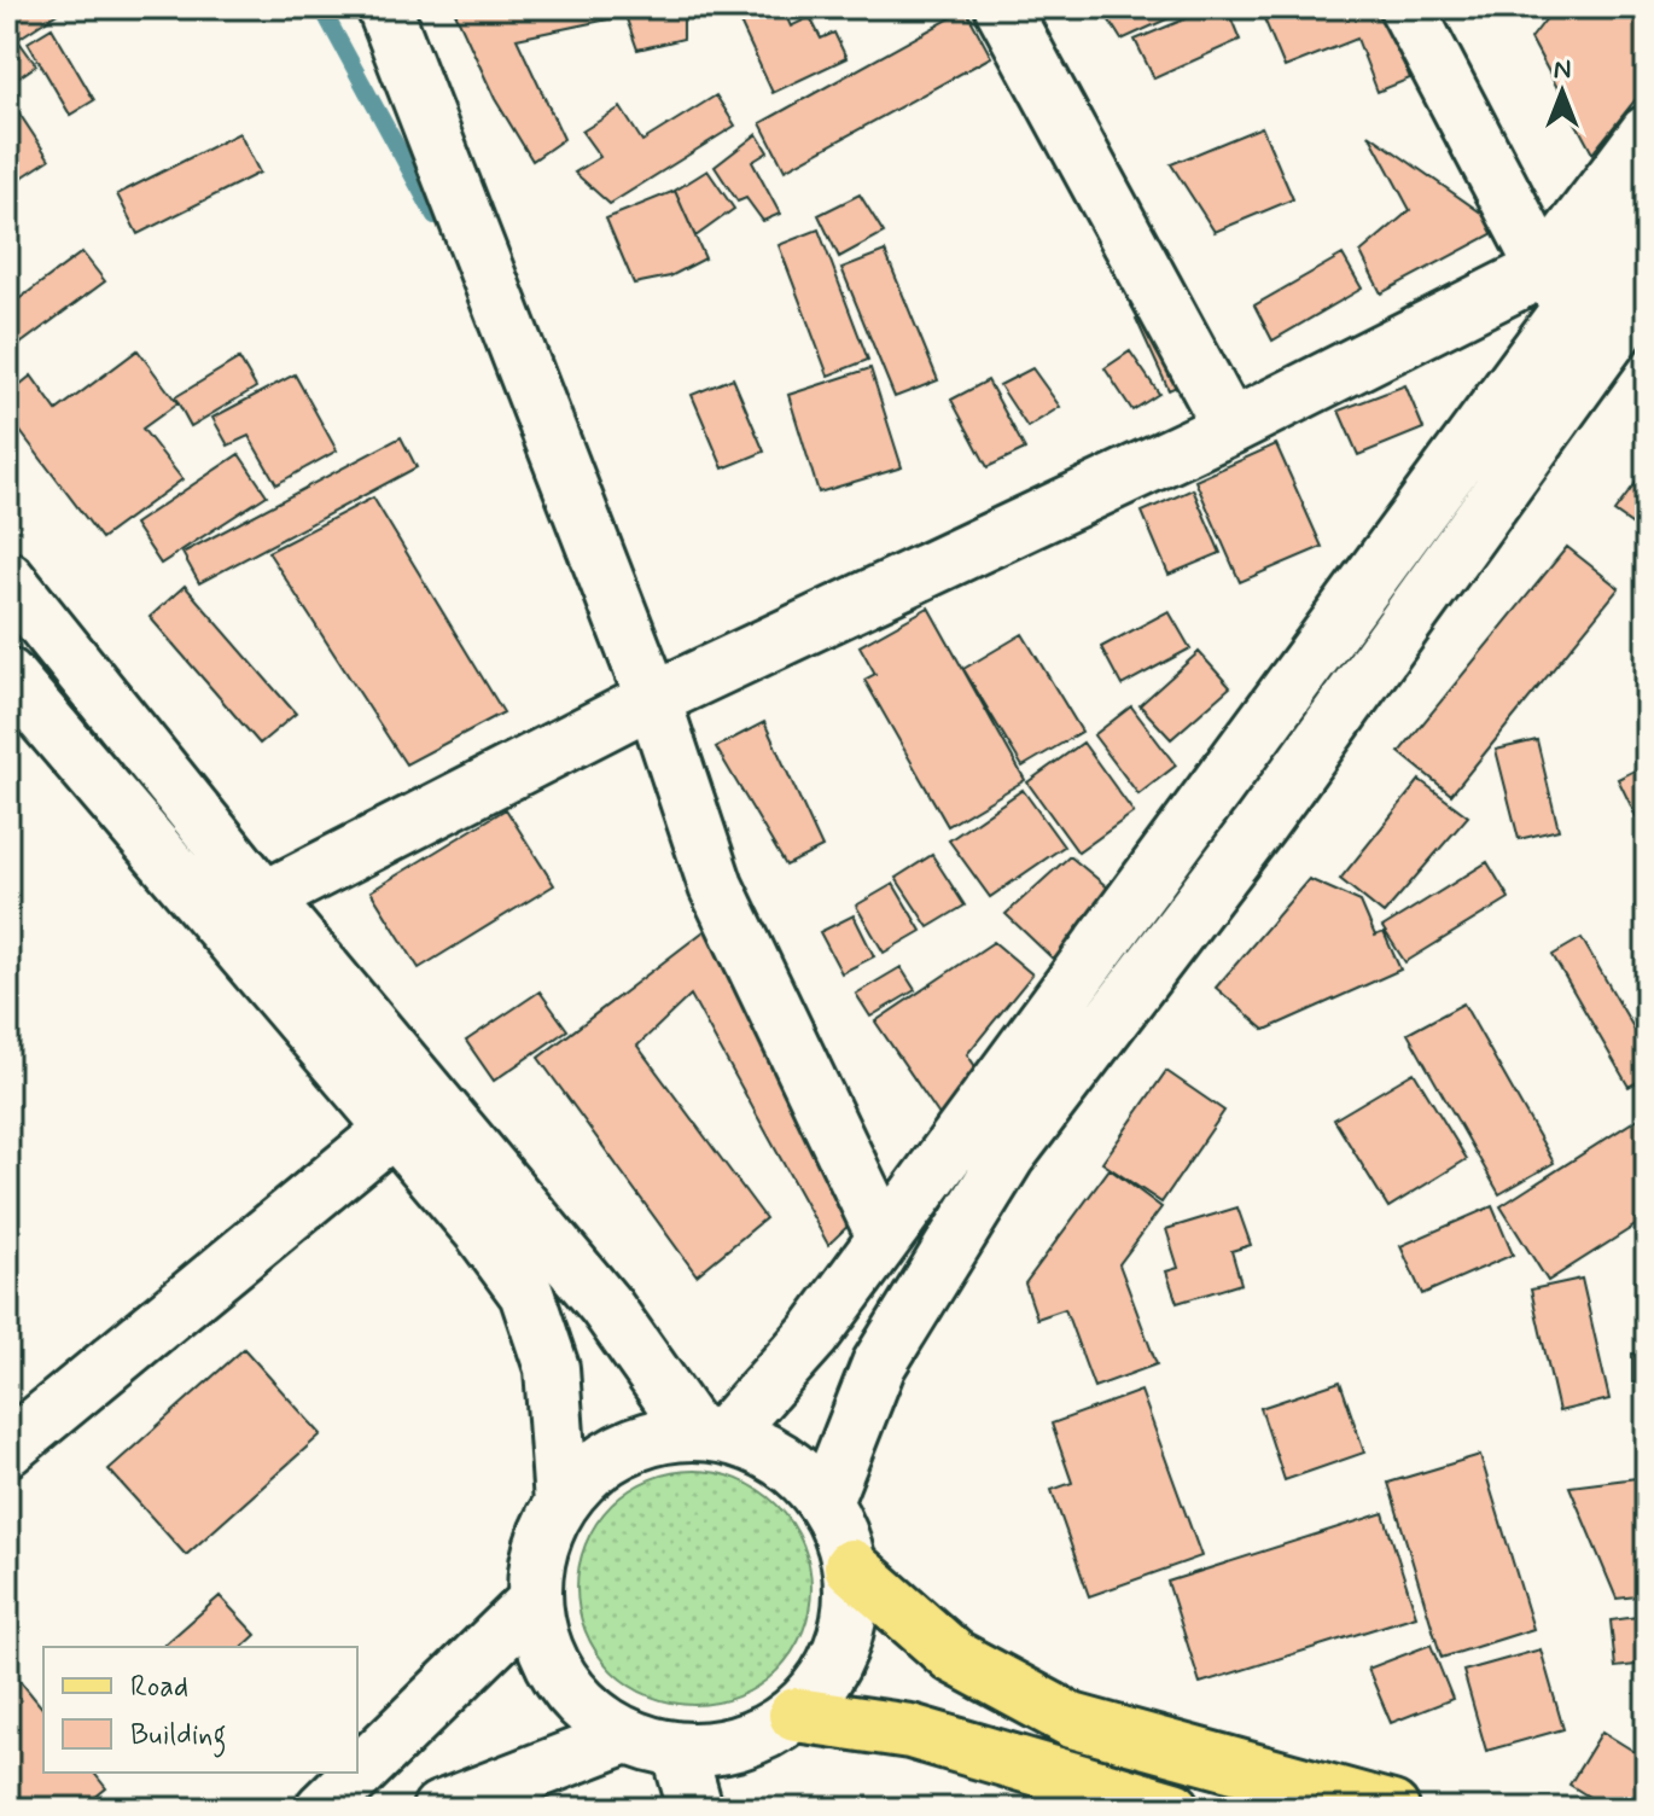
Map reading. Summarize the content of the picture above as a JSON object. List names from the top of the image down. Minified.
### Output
{"legend":["Road","Building"],"north":"top"}
